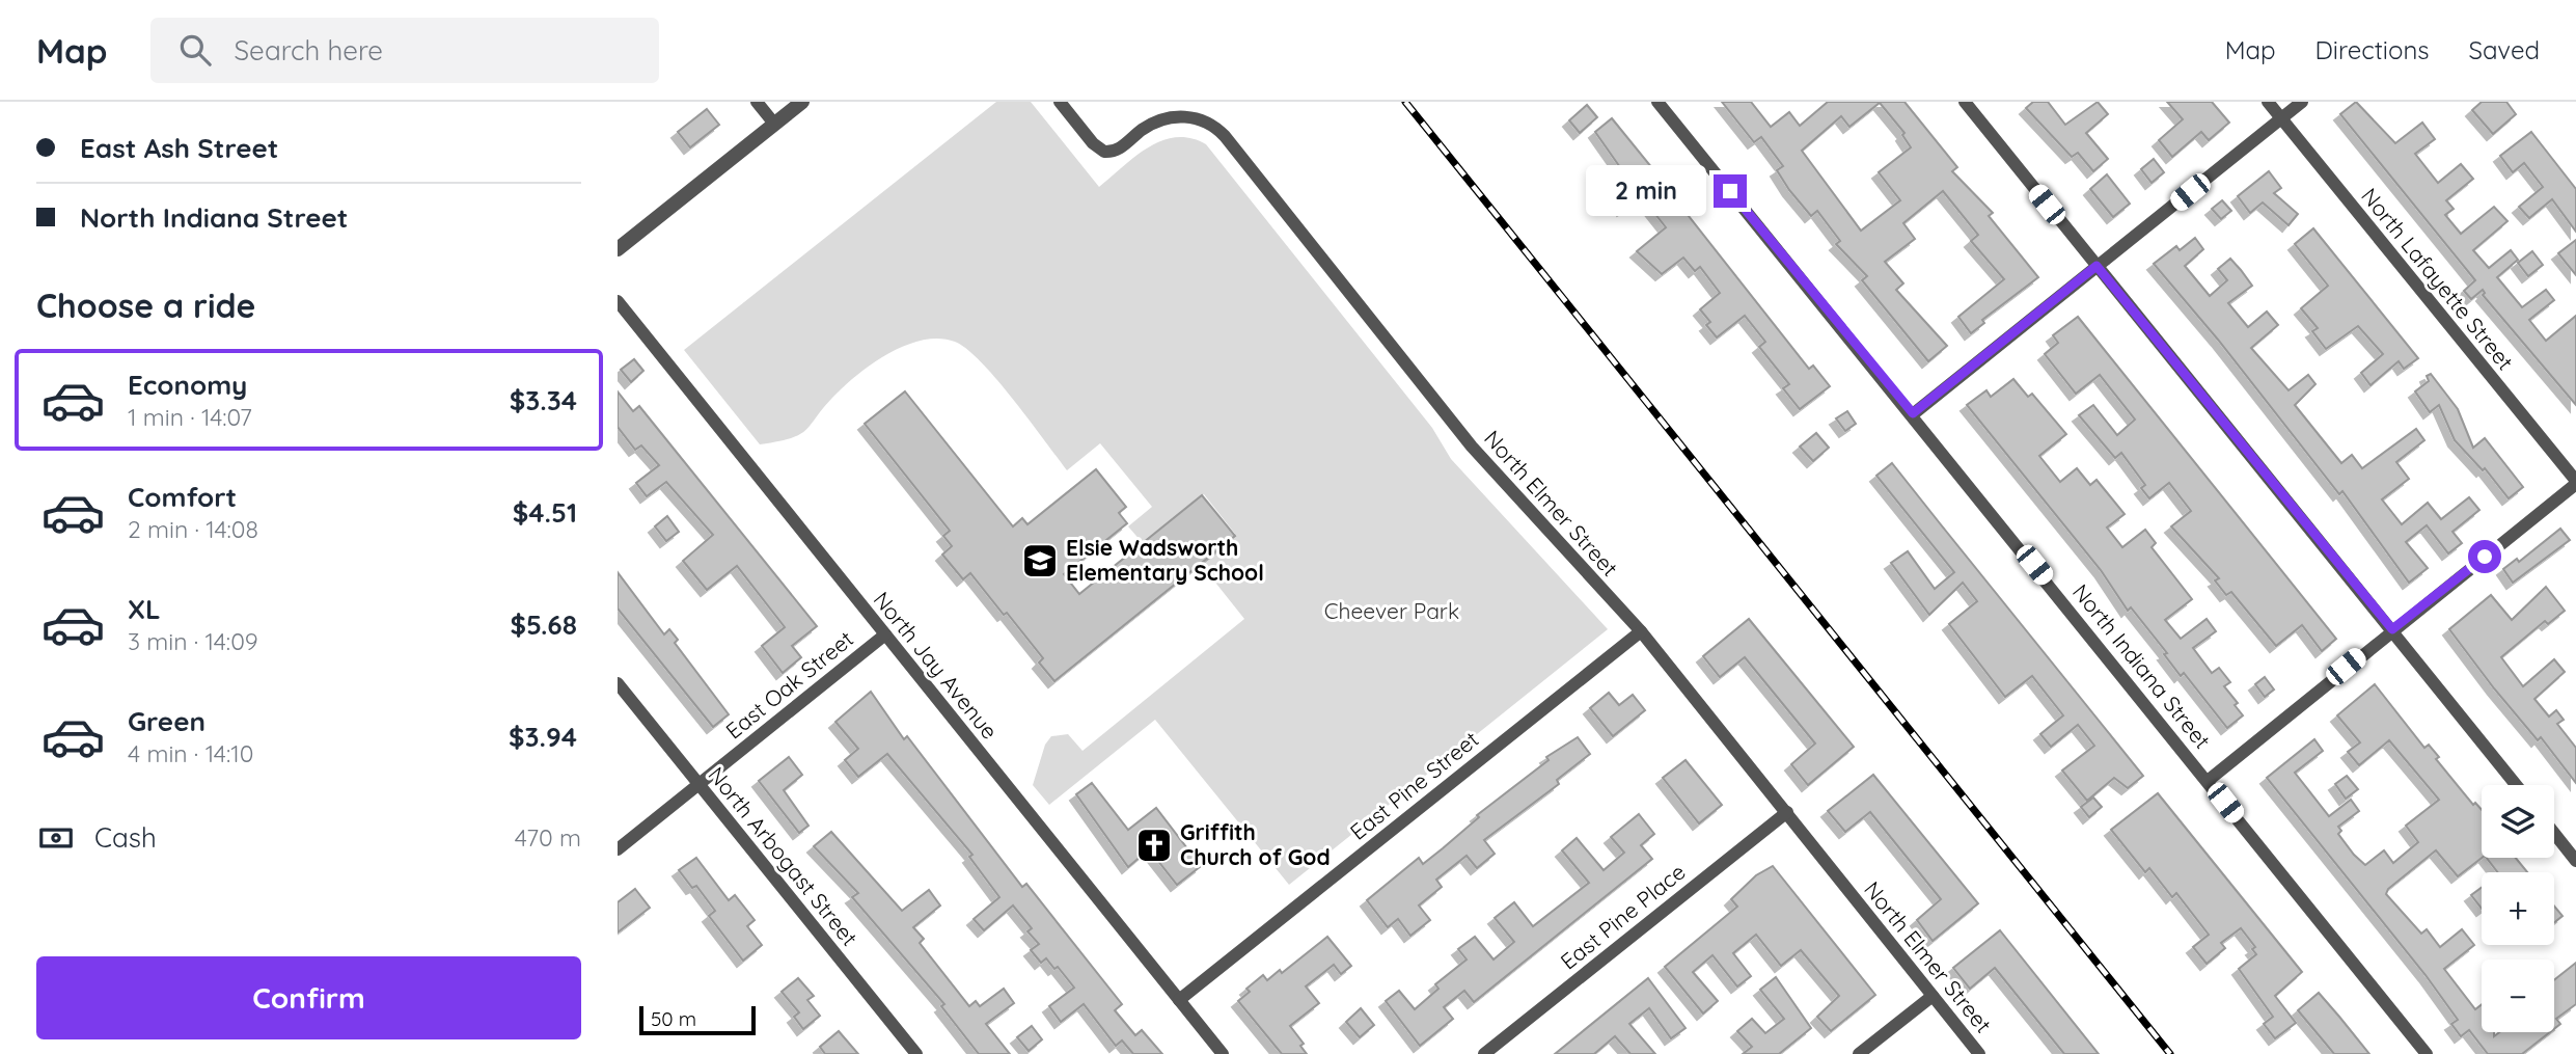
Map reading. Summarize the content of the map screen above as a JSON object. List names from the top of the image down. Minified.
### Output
{"streets":{"street":["North Lafayette Street","North Elmer Street","North Jay Avenue","North Indiana Street","East Oak Street","East Pine Street","North Arbogast Street","East Pine Place"]},"crossings":[["North Elmer Street","East Pine Street"],["North Elmer Street","East Pine Place"],["North Jay Avenue","East Oak Street"],["North Jay Avenue","East Pine Street"],["East Oak Street","North Arbogast Street"]],"parks":["Cheever Park"],"places":{"school or university":["Elsie Wadsworth Elementary School"],"church":["Griffith Church of God"]},"scale_bar":"50 m","page":{"header":"Map","search":"Search here","nav":["Map","Directions","Saved"],"banner":["East Ash Street","North Indiana Street"],"bubble":"2 min","heading":"Choose a ride","list":[{"name":"Economy","note":"1 min · 14:07","value":"$3.34"},{"name":"Comfort","note":"2 min · 14:08","value":"$4.51"},{"name":"XL","note":"3 min · 14:09","value":"$5.68"},{"name":"Green","note":"4 min · 14:10","value":"$3.94"}],"map_buttons":["+","−"],"pay":["Cash","470 m"],"buttons":"Confirm","scale":"50 m"}}
